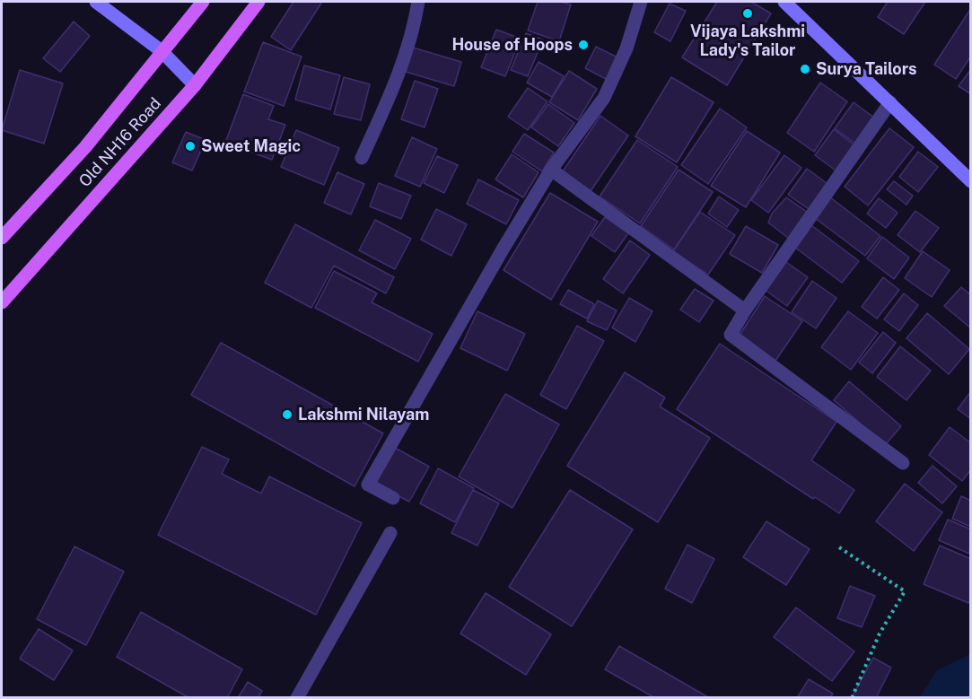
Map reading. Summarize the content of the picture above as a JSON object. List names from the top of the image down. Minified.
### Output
{"streets":{"main road":["Old NH16 Road"]},"places":["Vijaya Lakshmi Lady's Tailor","House of Hoops","Surya Tailors","Sweet Magic","Lakshmi Nilayam"]}
